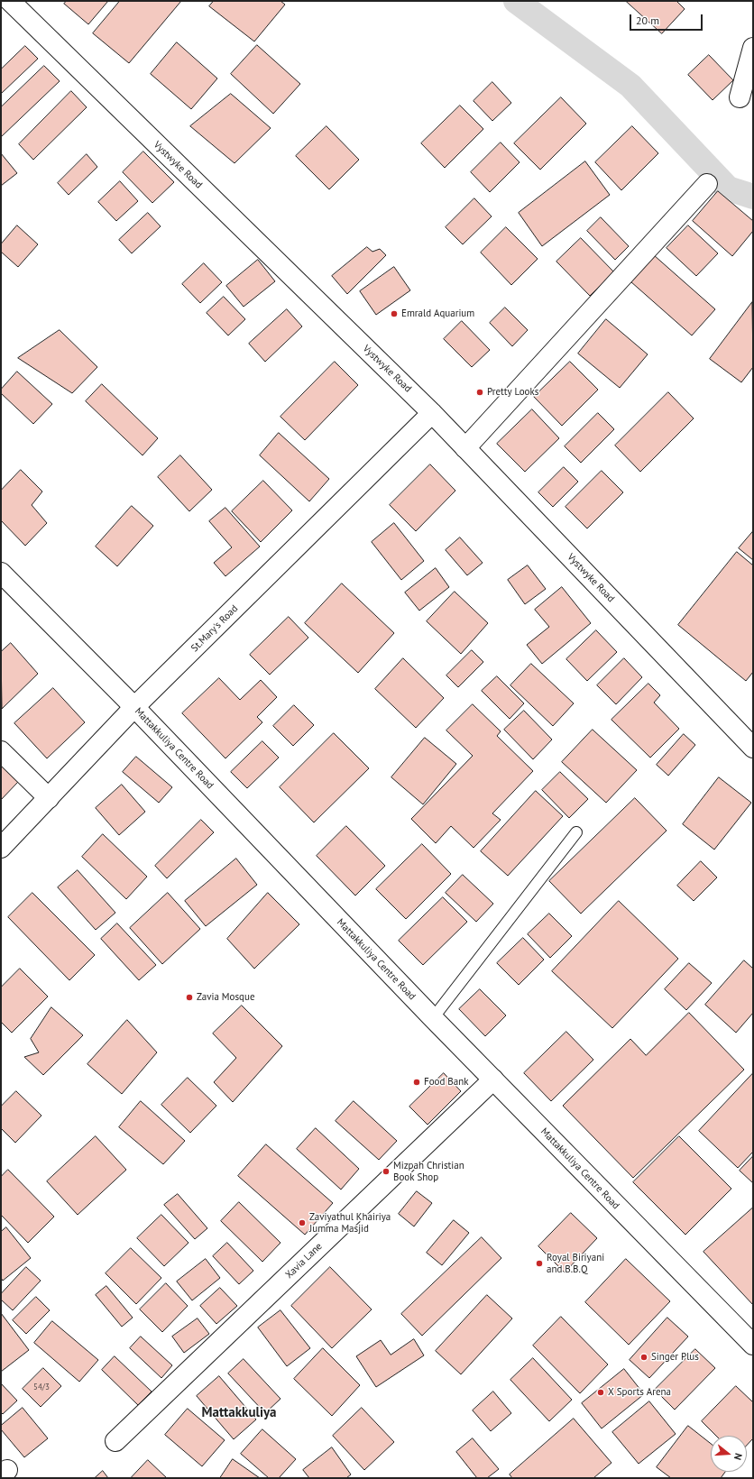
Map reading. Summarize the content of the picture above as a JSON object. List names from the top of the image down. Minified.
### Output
{"streets":{"street":["Vystwyke Road","St.Mary's Road","Mattakkuliya Centre Road","Xavia Lane"]},"crossings":[["Vystwyke Road","St.Mary's Road"],["St.Mary's Road","Mattakkuliya Centre Road"],["Mattakkuliya Centre Road","Xavia Lane"]],"districts":["Mattakkuliya"],"places":["Emrald Aquarium","Pretty Looks","Zavia Mosque","Food Bank","Mizpah Christian Book Shop","Zaviyathul Khairiya Jumma Masjid","Royal Biriyani and B.B.Q","Singer Plus","X Sports Arena"],"house_numbers":["54/3"],"scale_bar":"20 m","north":"right"}
